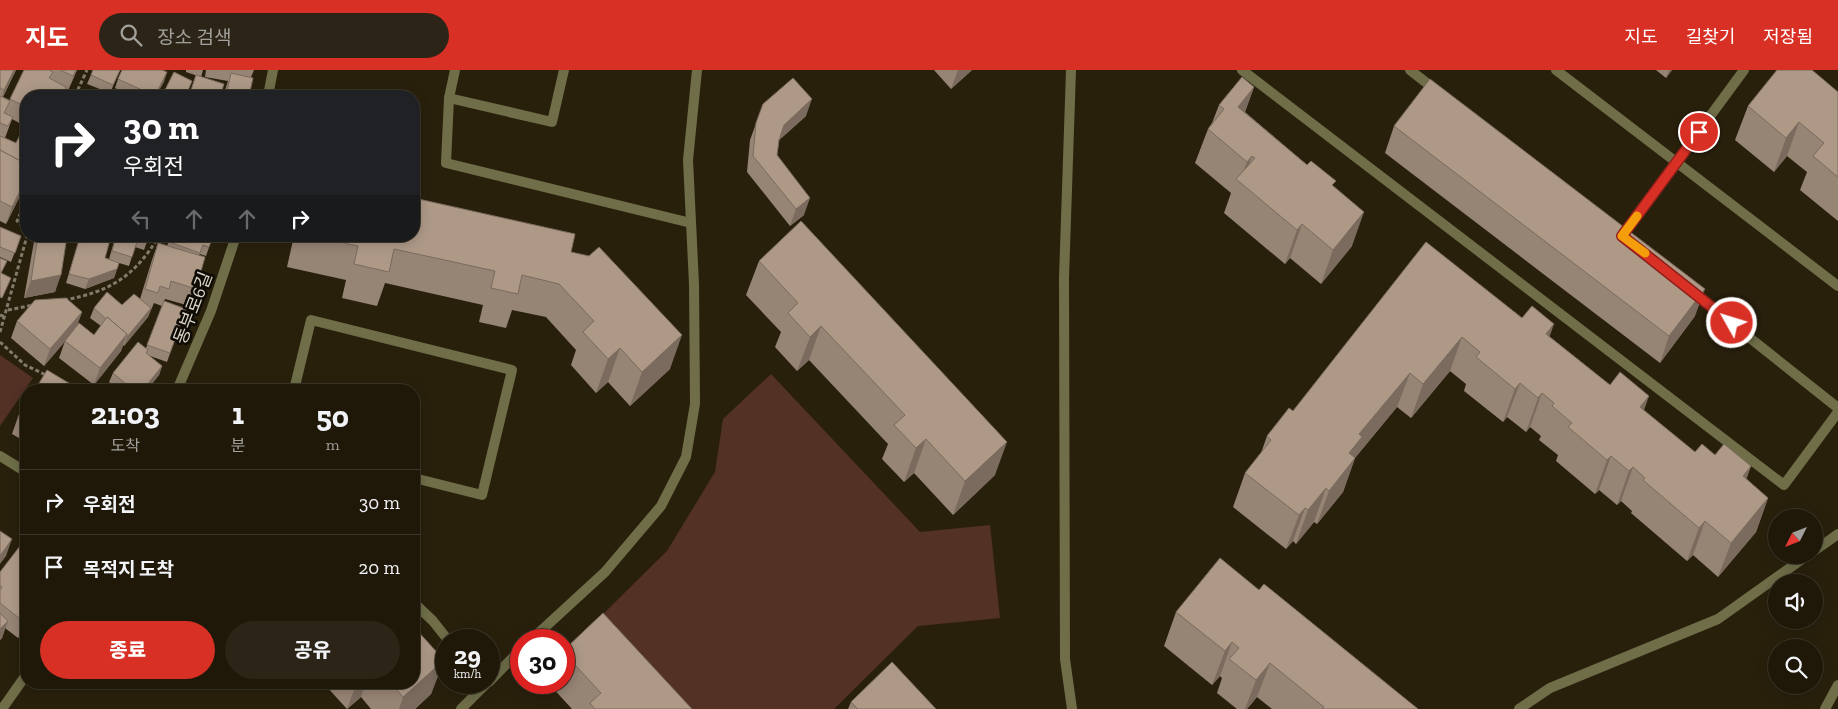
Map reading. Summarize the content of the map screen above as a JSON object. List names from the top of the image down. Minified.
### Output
{"streets":{"street":["동부로6길"]},"north":"bottom left","page":{"header":"지도","search":"장소 검색","nav":["지도","길찾기","저장됨"],"turn":["30 m","우회전"],"eta":["21:03","도착","1","분","50","m"],"list":[{"name":"우회전","value":"30 m"},{"name":"목적지 도착","value":"20 m"}],"buttons":["종료","공유"],"speed":"29 km/h","limit":"30"}}
